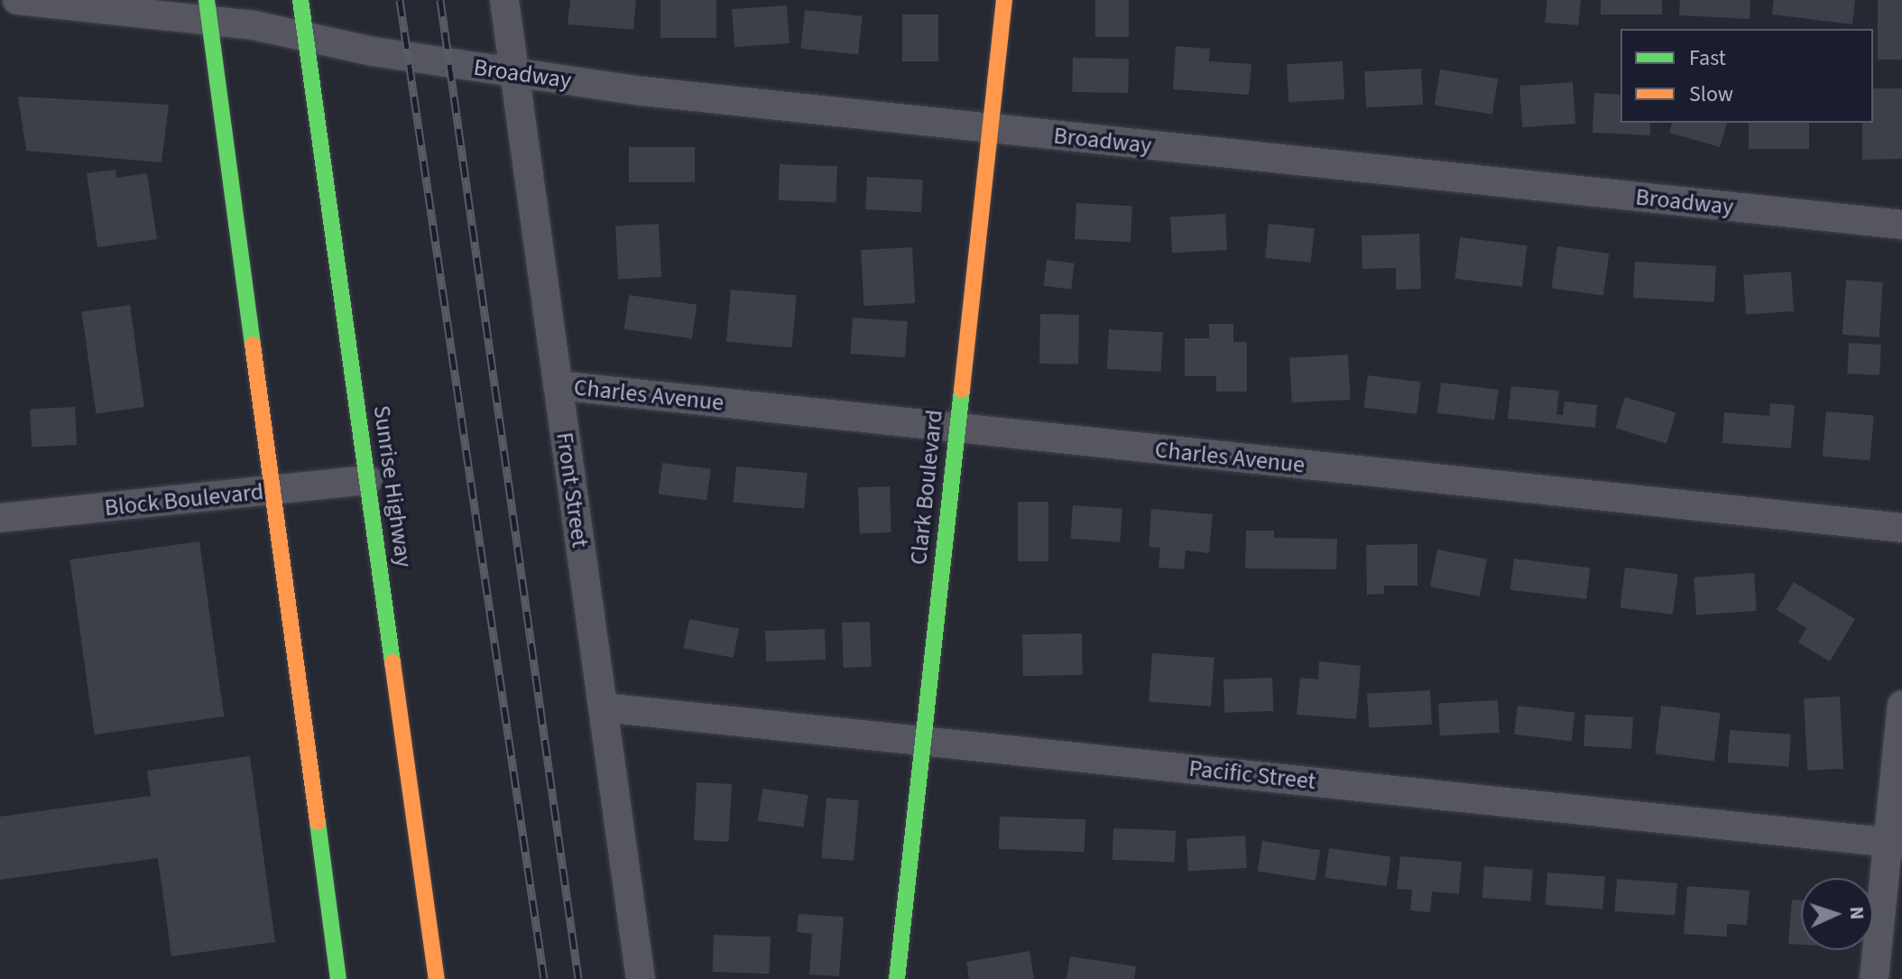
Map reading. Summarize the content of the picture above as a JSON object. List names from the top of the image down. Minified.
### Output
{"streets":{"main road":["Sunrise Highway","Clark Boulevard"],"street":["Broadway","Charles Avenue","Front Street","Block Boulevard","Pacific Street"]},"crossings":[["Broadway","Sunrise Highway"],["Broadway","Clark Boulevard"],["Broadway","Front Street"],["Charles Avenue","Clark Boulevard"],["Charles Avenue","Front Street"],["Sunrise Highway","Block Boulevard"],["Clark Boulevard","Pacific Street"],["Front Street","Pacific Street"]],"legend":["Fast","Slow"],"north":"right"}
